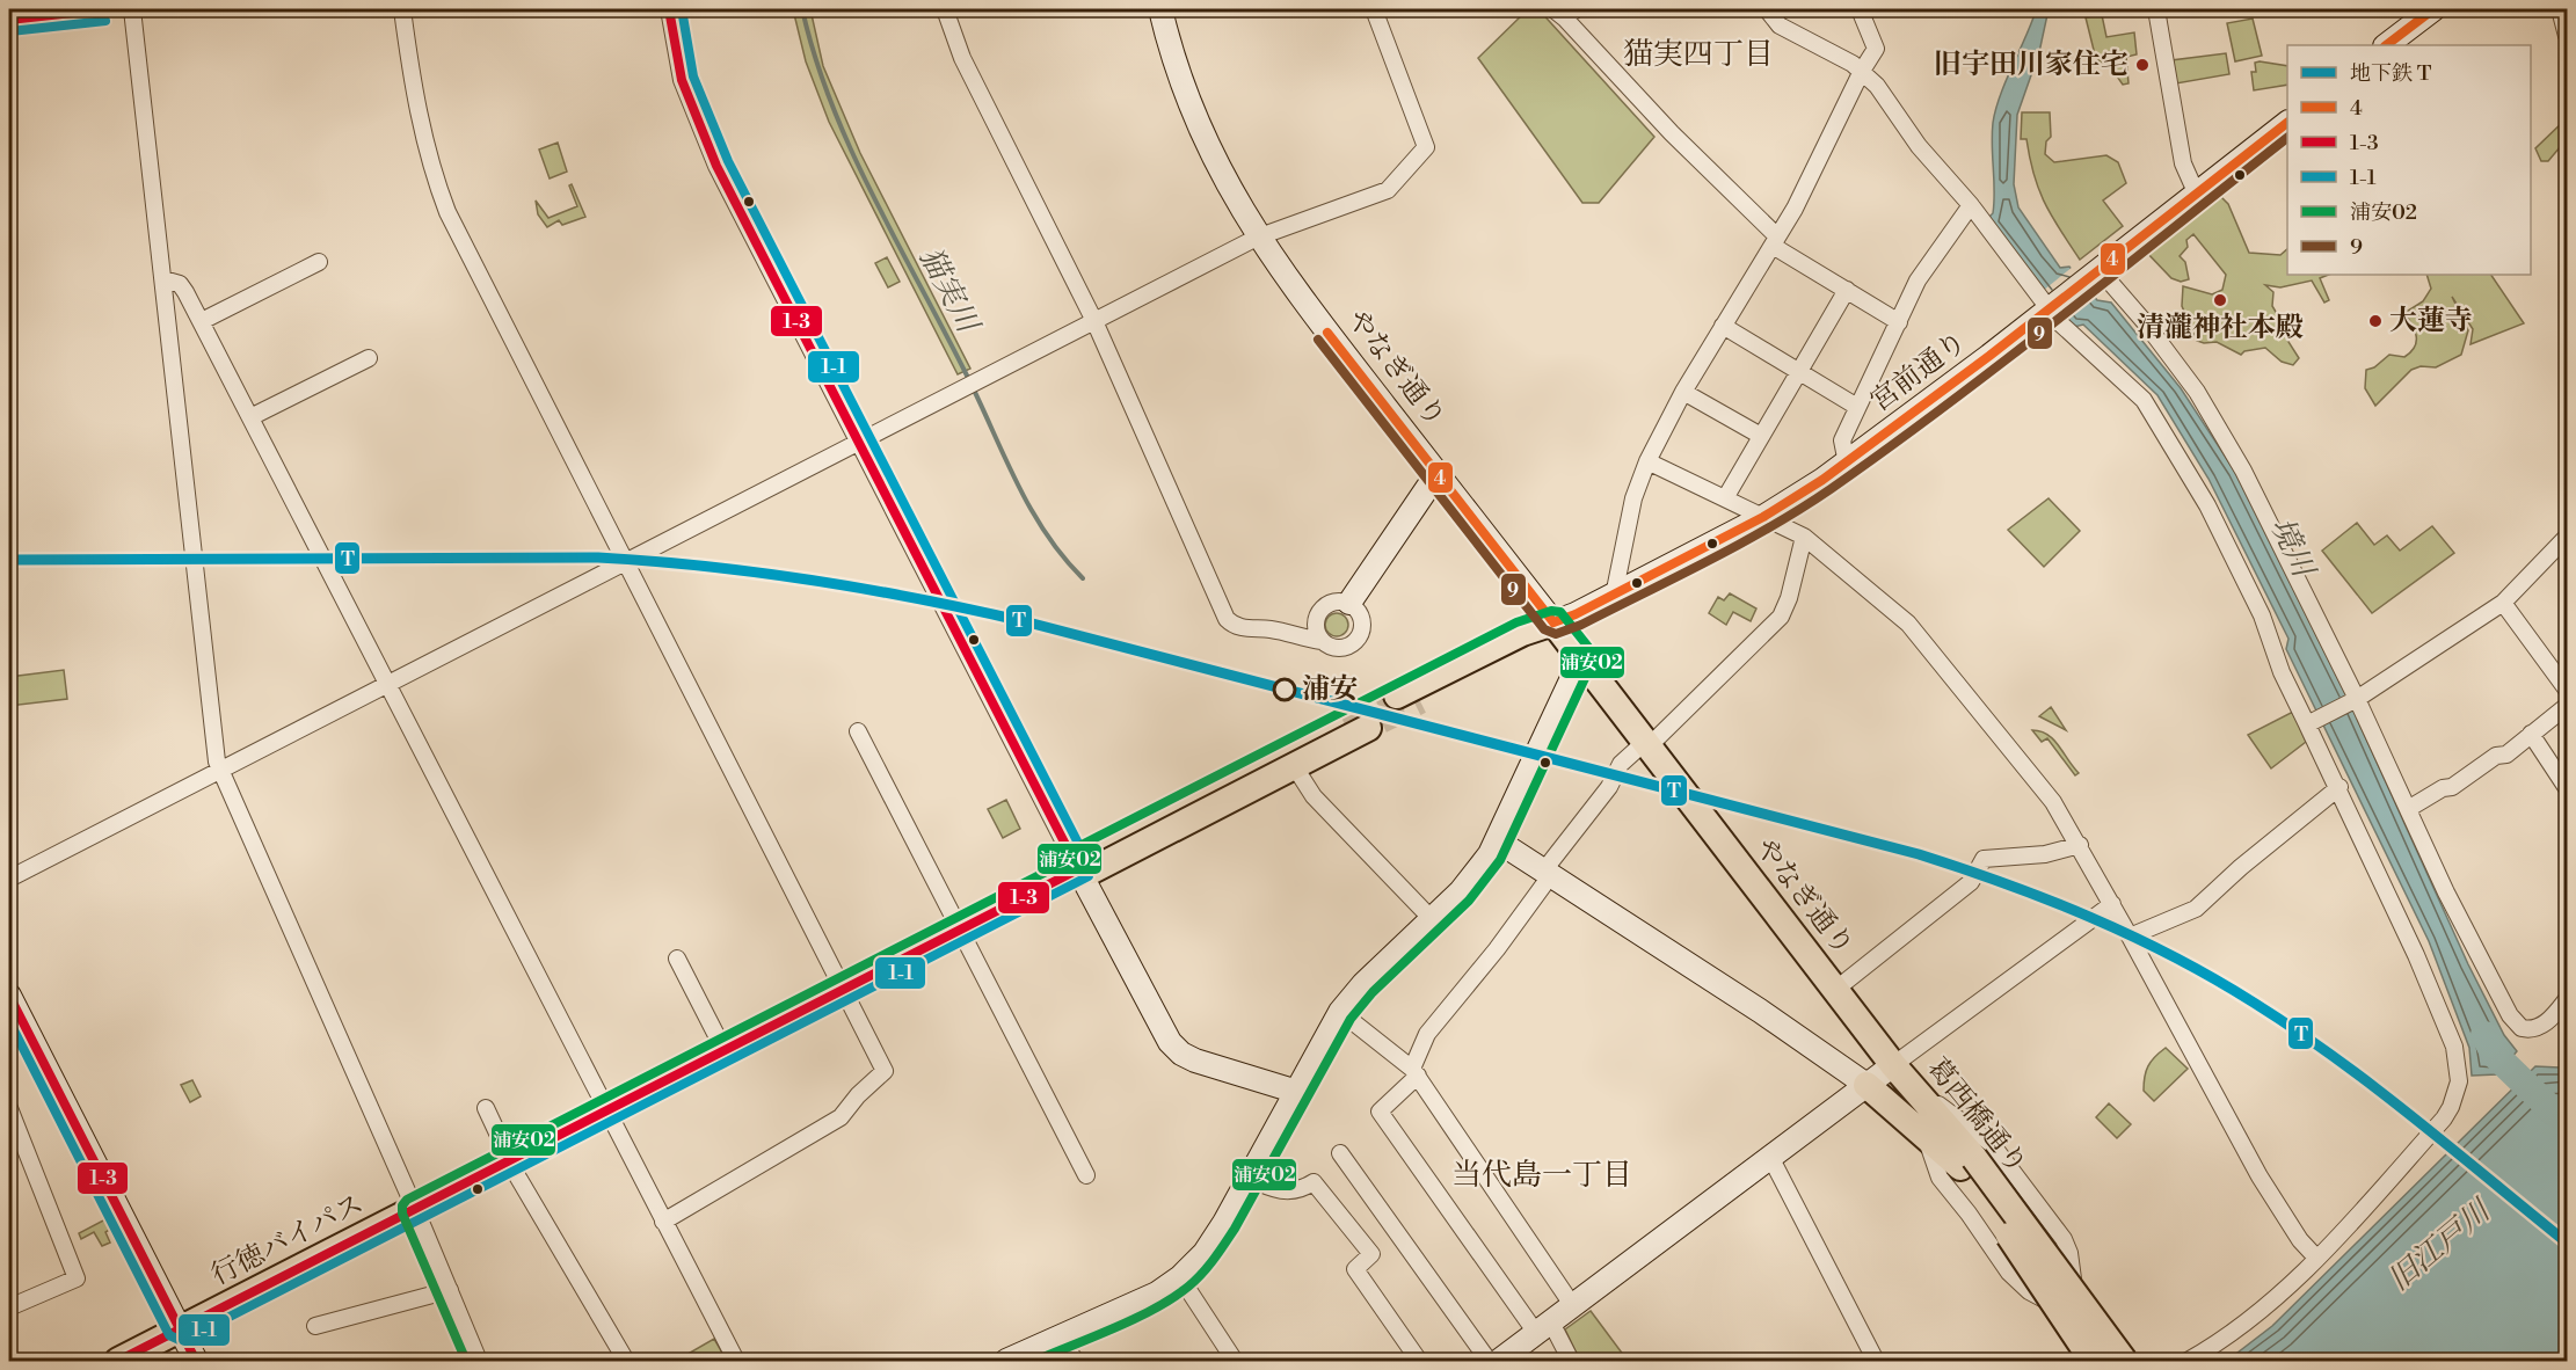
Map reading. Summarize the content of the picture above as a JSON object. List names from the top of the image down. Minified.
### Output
{"streets":{"main road":["やなぎ通り","葛西橋通り","行徳バイパス"],"street":["宮前通り"]},"crossings":[["やなぎ通り","宮前通り"],["やなぎ通り","葛西橋通り"]],"districts":["猫実四丁目","当代島一丁目"],"water":["猫実川","境川","旧江戸川"],"places":["旧宇田川家住宅","清瀧神社本殿","大蓮寺","浦安"],"lines":["transit line 4","transit line 1-3","transit line 1-1","transit line 9","metro line T","transit line 浦安02"],"legend":["地下鉄 T","4","1-3","1-1","浦安02","9"]}
